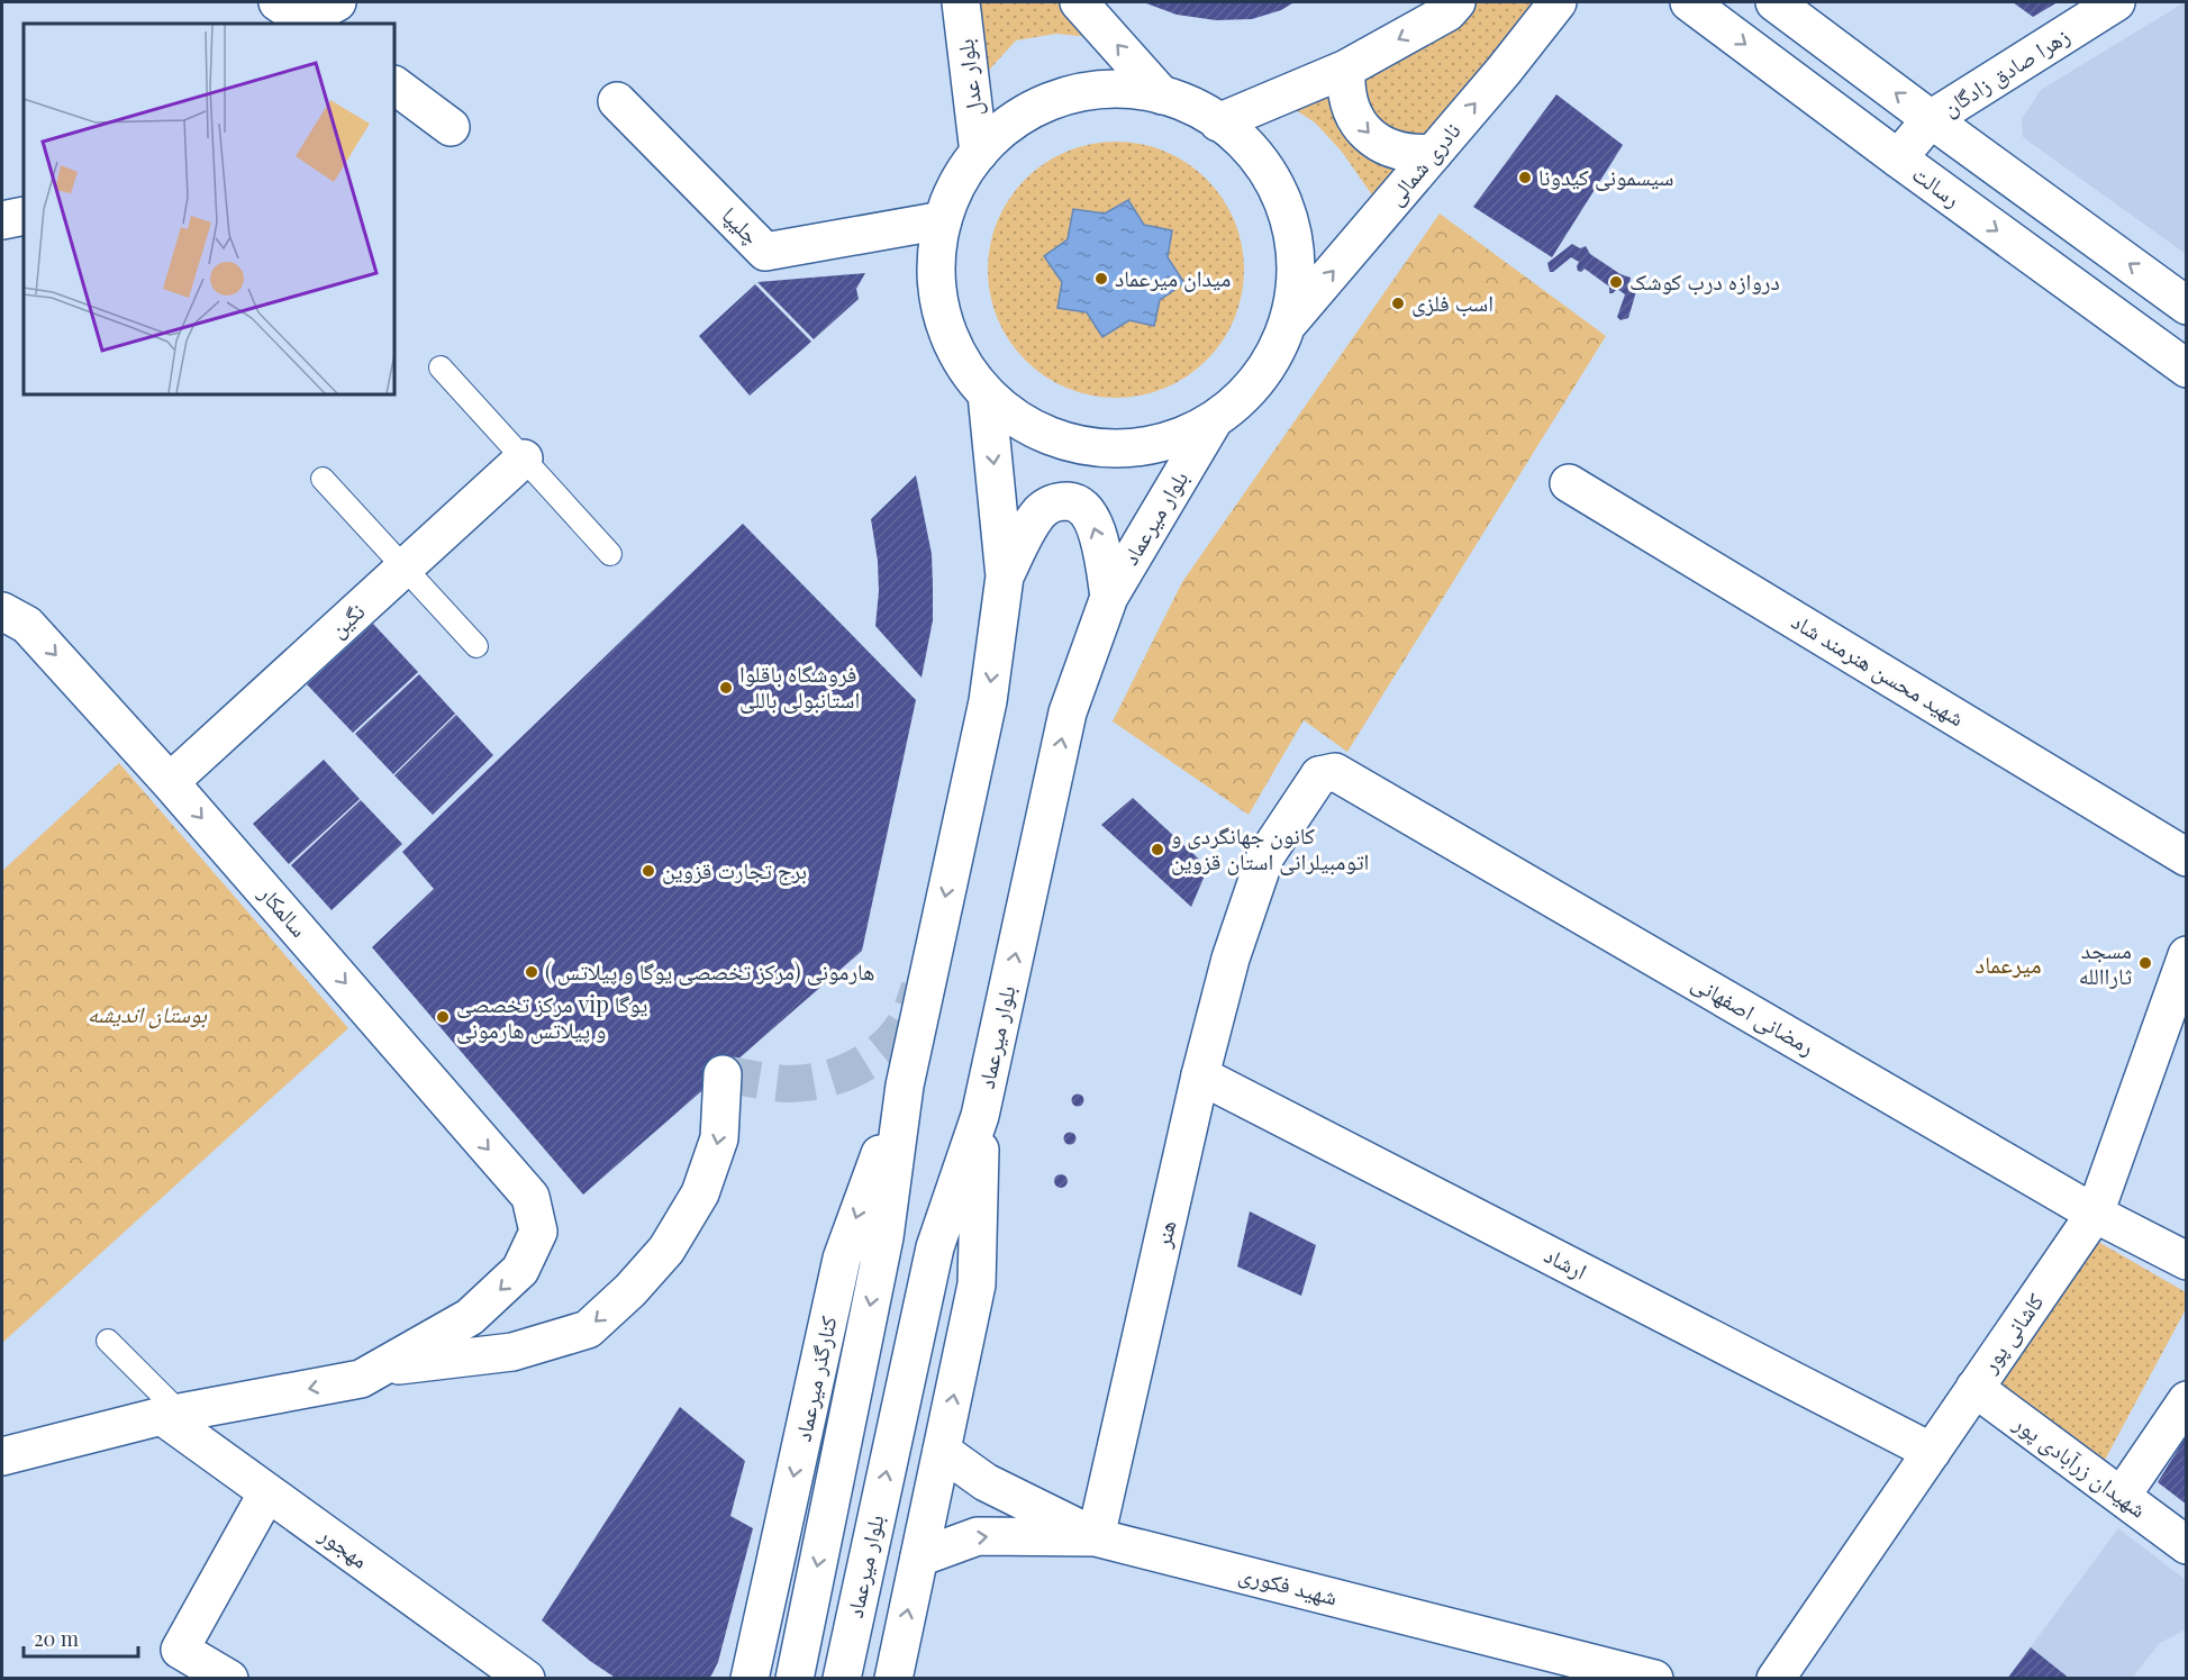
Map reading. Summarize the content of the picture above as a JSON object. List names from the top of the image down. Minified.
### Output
{"streets":{"street":["زهرا صادق زادگان","بلوار عدل","نادری شمالی","رسالت","چلیپا","بلوار میرعماد","نگین","شهید محسن هنرمند شاد","سالمکار","رمضانی اصفهانی","هنر","ارشاد","کاشانی پور","کنارگذر میرعماد","شهیدان زرآبادی پور","مهجور","شهید فکوری"]},"crossings":[["زهرا صادق زادگان","رسالت"],["نگین","سالمکار"],["رمضانی اصفهانی","هنر"],["رمضانی اصفهانی","کاشانی پور"],["هنر","ارشاد"],["هنر","شهید فکوری"],["ارشاد","کاشانی پور"],["کاشانی پور","شهیدان زرآبادی پور"]],"one_way":["سالمکار"],"districts":["میرعماد"],"parks":["بوستان اندیشه"],"places":["سیسمونی کیدونا","میدان میرعماد","دروازه درب کوشک","اسب فلزی","فروشگاه باقلوا استانبولی باللی","کانون جهانگردی و اتومبیلرانی استان قزوین","برج تجارت قزوین","مسجد ثاراالله","هارمونی (مرکز تخصصی یوگا و پیلاتس )","مرکز تخصصی vip یوگا و پیلاتس هارمونی"],"scale_bar":"20 m"}
